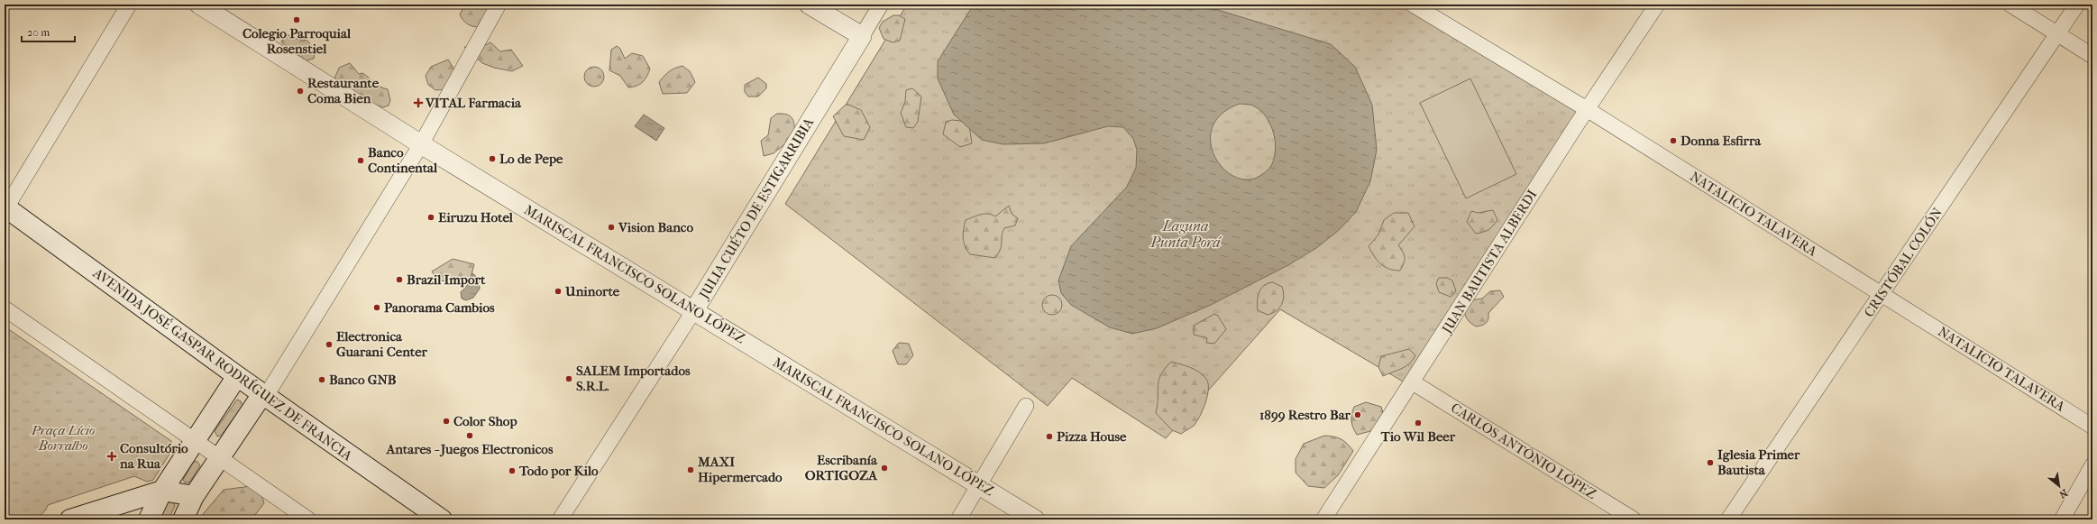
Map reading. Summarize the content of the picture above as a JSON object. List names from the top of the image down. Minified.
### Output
{"streets":{"main road":["AVENIDA JOSÉ GASPAR RODRÍGUEZ DE FRANCIA"],"street":["JULIA CUÉTO DE ESTIGARRIBIA","NATALICIO TALAVERA","JUAN BAUTISTA ALBERDI","CRISTÓBAL COLÓN","MARISCAL FRANCISCO SOLANO LÓPEZ","CARLOS ANTÔNIO LÓPEZ"]},"crossings":[["JULIA CUÉTO DE ESTIGARRIBIA","MARISCAL FRANCISCO SOLANO LÓPEZ"],["NATALICIO TALAVERA","JUAN BAUTISTA ALBERDI"],["NATALICIO TALAVERA","CRISTÓBAL COLÓN"],["JUAN BAUTISTA ALBERDI","CARLOS ANTÔNIO LÓPEZ"]],"water":["Laguna Punta Porá"],"parks":["Praça Lício Borralho"],"places":{"other":["Colegio Parroquial Rosenstiel","Restaurante Coma Bien","Donna Esfirra","Lo de Pepe","Banco Continental","Eiruzu Hotel","Vision Banco","Brazil Import","Uninorte","Panorama Cambios","Electronica Guarani Center","SALEM Importados S.R.L.","Banco GNB","1899 Restro Bar","Color Shop","Tio Wil Beer","Antares - Juegos Electronicos","Pizza House","Iglesia Primer Bautista","Escribanía ORTIGOZA","MAXI Hipermercado","Todo por Kilo"],"health":["VITAL Farmacia","Consultório na Rua"]},"scale_bar":"20 m","north":"bottom right"}
